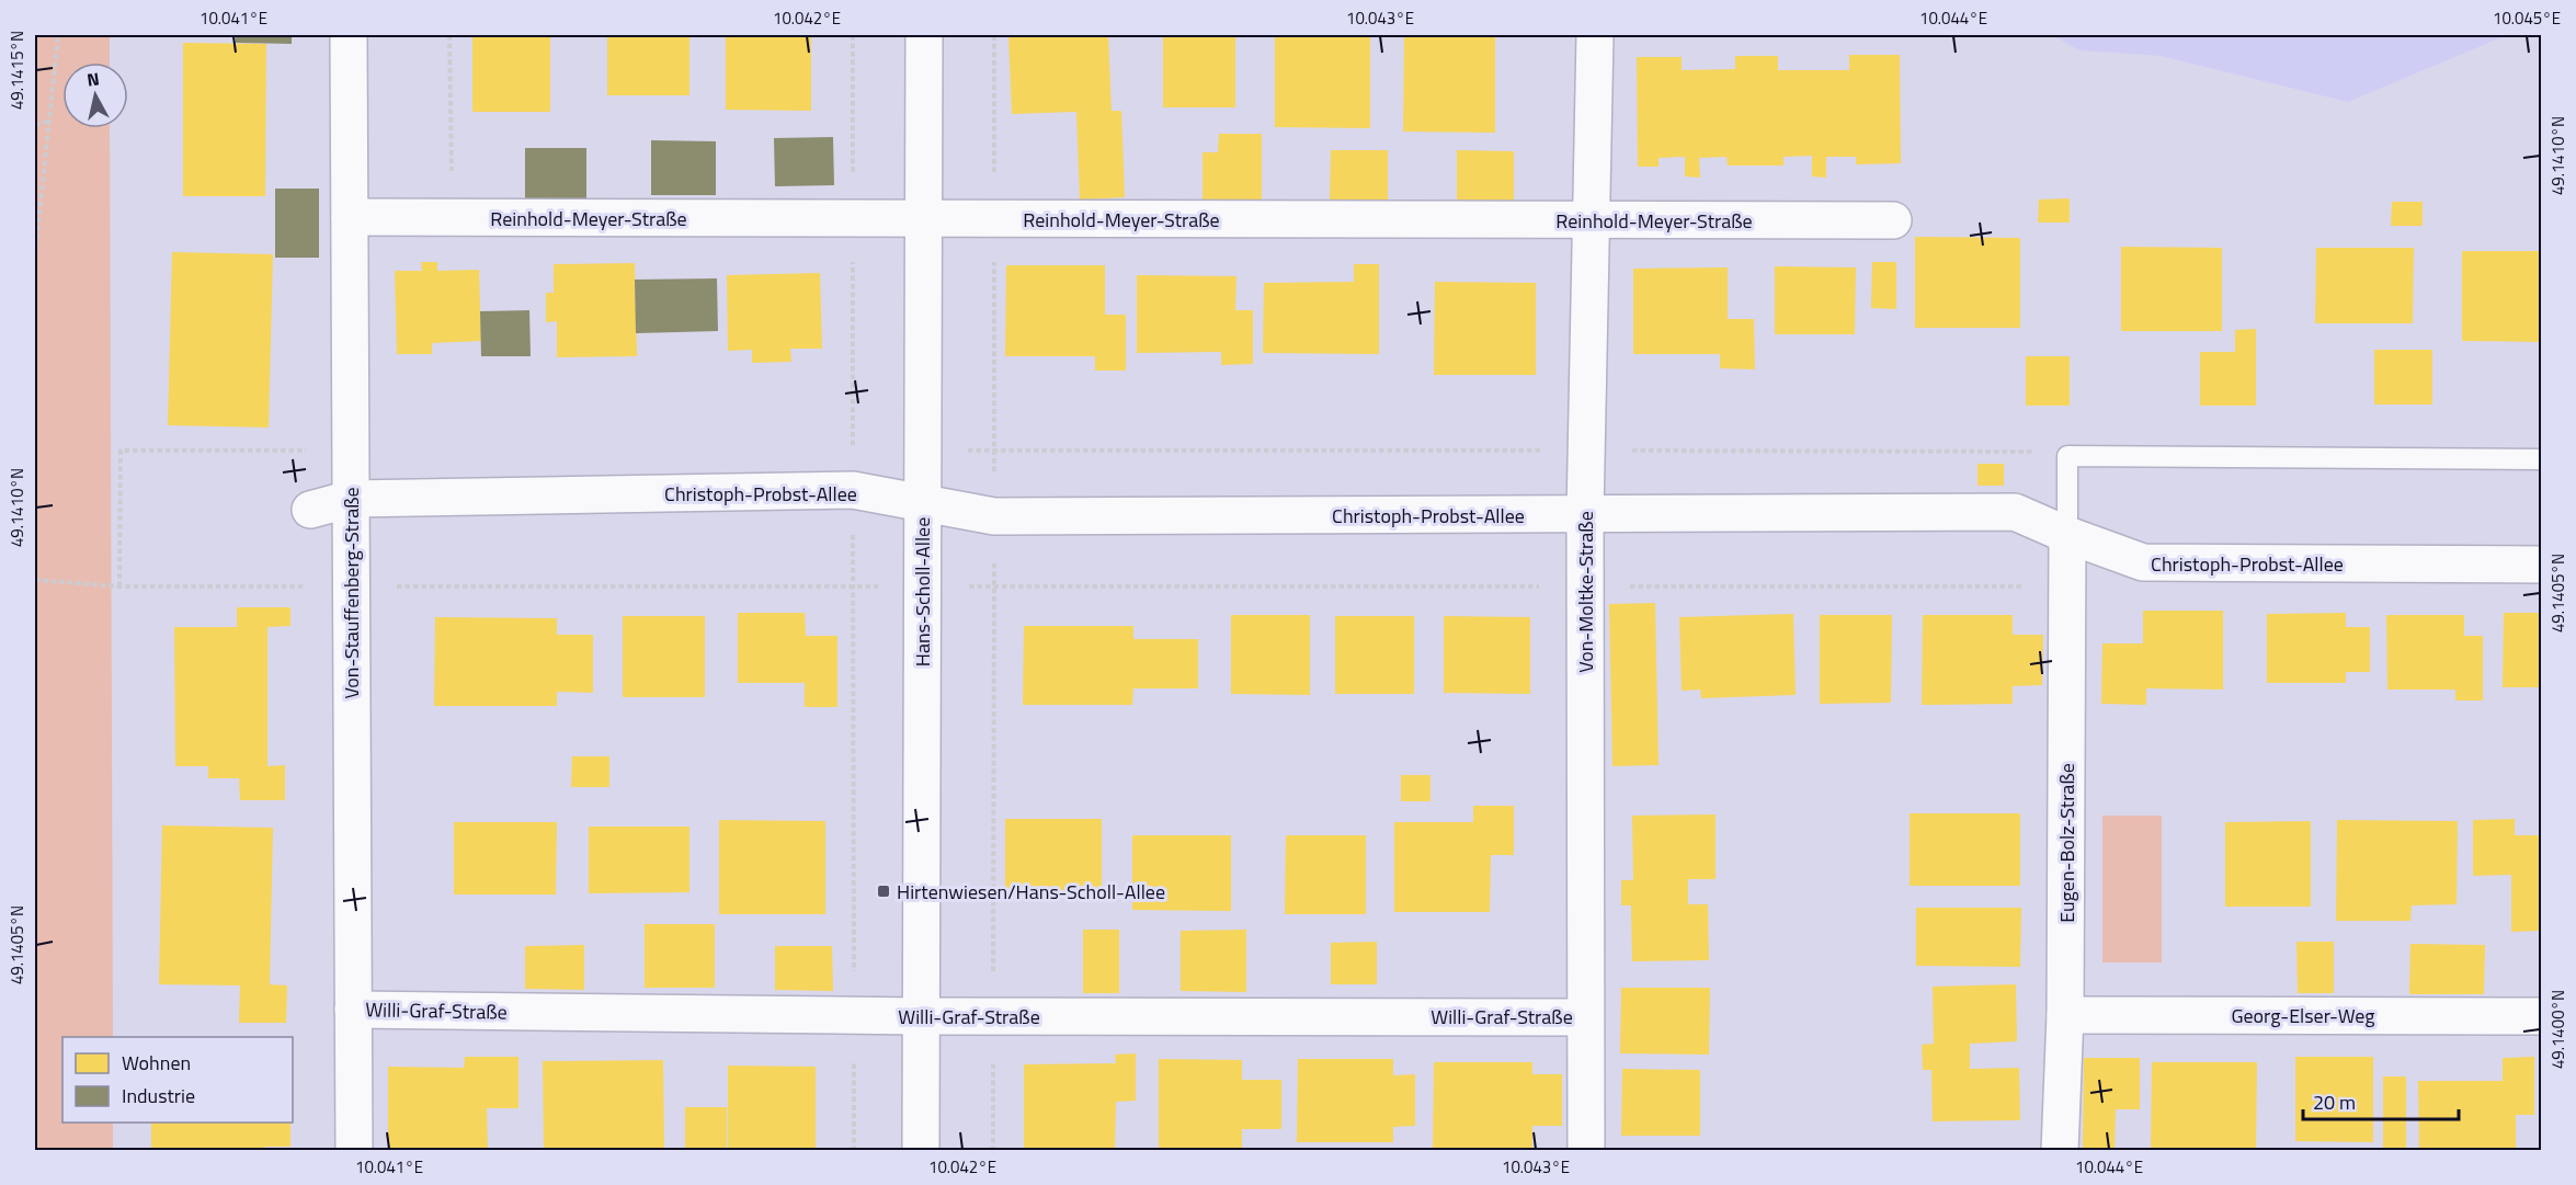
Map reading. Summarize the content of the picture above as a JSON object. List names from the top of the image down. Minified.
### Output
{"streets":{"street":["Reinhold-Meyer-Straße","Christoph-Probst-Allee","Hans-Scholl-Allee","Von-Moltke-Straße","Von-Stauffenberg-Straße","Eugen-Bolz-Straße","Willi-Graf-Straße","Georg-Elser-Weg"]},"crossings":[["Reinhold-Meyer-Straße","Hans-Scholl-Allee"],["Reinhold-Meyer-Straße","Von-Moltke-Straße"],["Reinhold-Meyer-Straße","Von-Stauffenberg-Straße"],["Christoph-Probst-Allee","Hans-Scholl-Allee"],["Christoph-Probst-Allee","Von-Moltke-Straße"],["Christoph-Probst-Allee","Von-Stauffenberg-Straße"],["Christoph-Probst-Allee","Eugen-Bolz-Straße"],["Hans-Scholl-Allee","Willi-Graf-Straße"],["Von-Moltke-Straße","Willi-Graf-Straße"],["Von-Stauffenberg-Straße","Willi-Graf-Straße"],["Eugen-Bolz-Straße","Georg-Elser-Weg"]],"places":{"transit":["Hirtenwiesen/Hans-Scholl-Allee"]},"legend":["Wohnen","Industrie"],"scale_bar":"20 m","north":"top","coordinates":["10.041°E","10.042°E","10.043°E","10.044°E","10.045°E","49.1415°N","49.1410°N","49.1405°N","49.1400°N"]}
